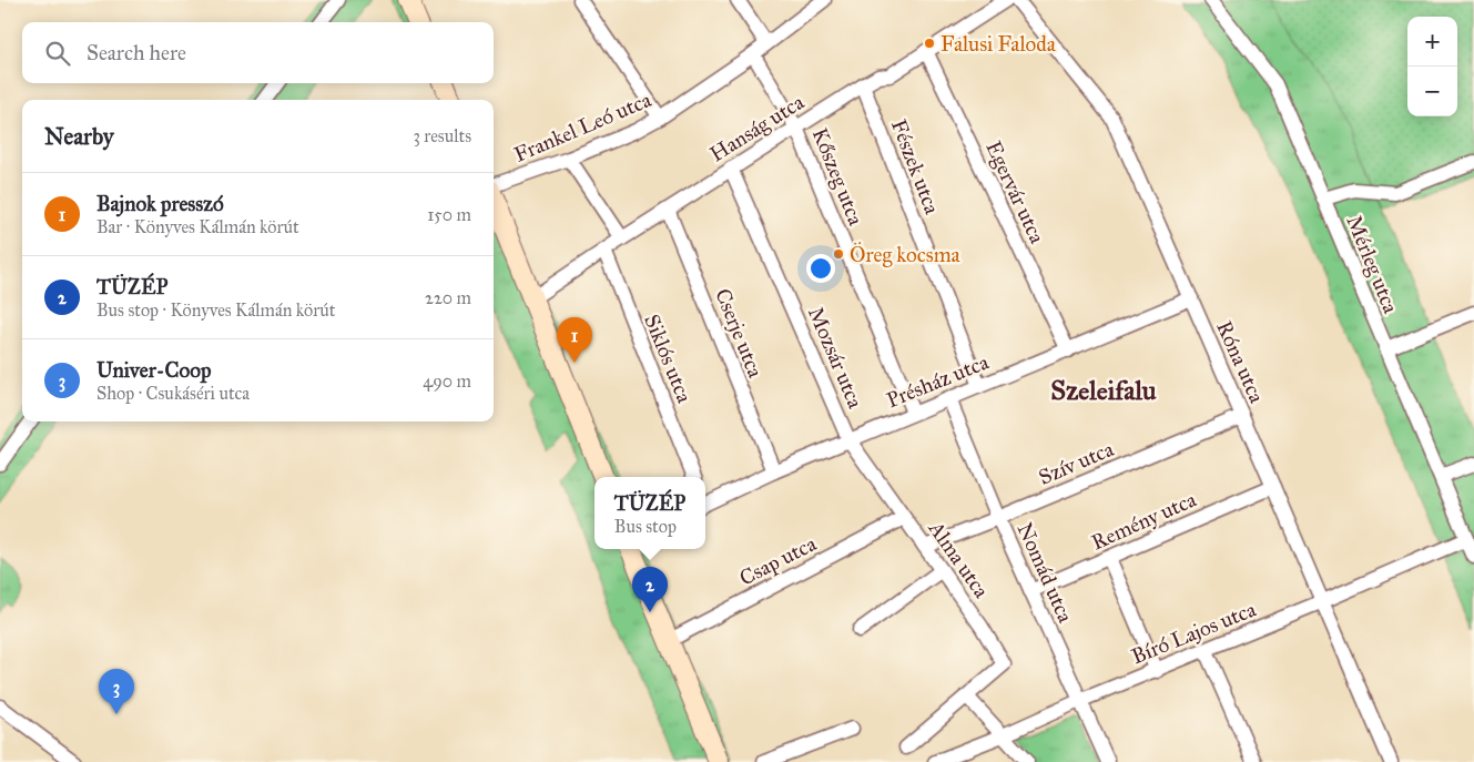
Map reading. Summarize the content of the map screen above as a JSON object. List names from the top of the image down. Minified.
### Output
{"streets":{"street":["Frankel Leó utca","Hanság utca","Fészek utca","Kőszeg utca","Egervár utca","Mérleg utca","Cserje utca","Mozsár utca","Siklós utca","Róna utca","Présház utca","Szív utca","Remény utca","Alma utca","Csap utca","Nomád utca","Bíró Lajos utca"]},"crossings":[["Frankel Leó utca","Kőszeg utca"],["Hanság utca","Fészek utca"],["Hanság utca","Kőszeg utca"],["Hanság utca","Egervár utca"],["Hanság utca","Cserje utca"],["Hanság utca","Mozsár utca"],["Hanság utca","Siklós utca"],["Fészek utca","Présház utca"],["Kőszeg utca","Présház utca"],["Egervár utca","Présház utca"],["Mérleg utca","Bíró Lajos utca"],["Cserje utca","Présház utca"],["Mozsár utca","Présház utca"],["Mozsár utca","Alma utca"],["Róna utca","Présház utca"],["Róna utca","Szív utca"],["Róna utca","Remény utca"],["Róna utca","Bíró Lajos utca"],["Présház utca","Alma utca"],["Présház utca","Nomád utca"],["Szív utca","Alma utca"],["Szív utca","Nomád utca"],["Remény utca","Nomád utca"],["Alma utca","Csap utca"],["Nomád utca","Bíró Lajos utca"]],"districts":["Szeleifalu"],"places":["Falusi Faloda","Öreg kocsma"],"page":{"map_buttons":["+","−"],"search":"Search here","heading":["Nearby","3 results"],"list":[{"mark":"1","name":"Bajnok presszó","note":"Bar · Könyves Kálmán körút","value":"150 m"},{"mark":"2","name":"TÜZÉP","note":"Bus stop · Könyves Kálmán körút","value":"220 m"},{"mark":"3","name":"Univer-Coop","note":"Shop · Csukáséri utca","value":"490 m"}],"pins":["1","2","3"],"popup":["TÜZÉP","Bus stop"]}}
